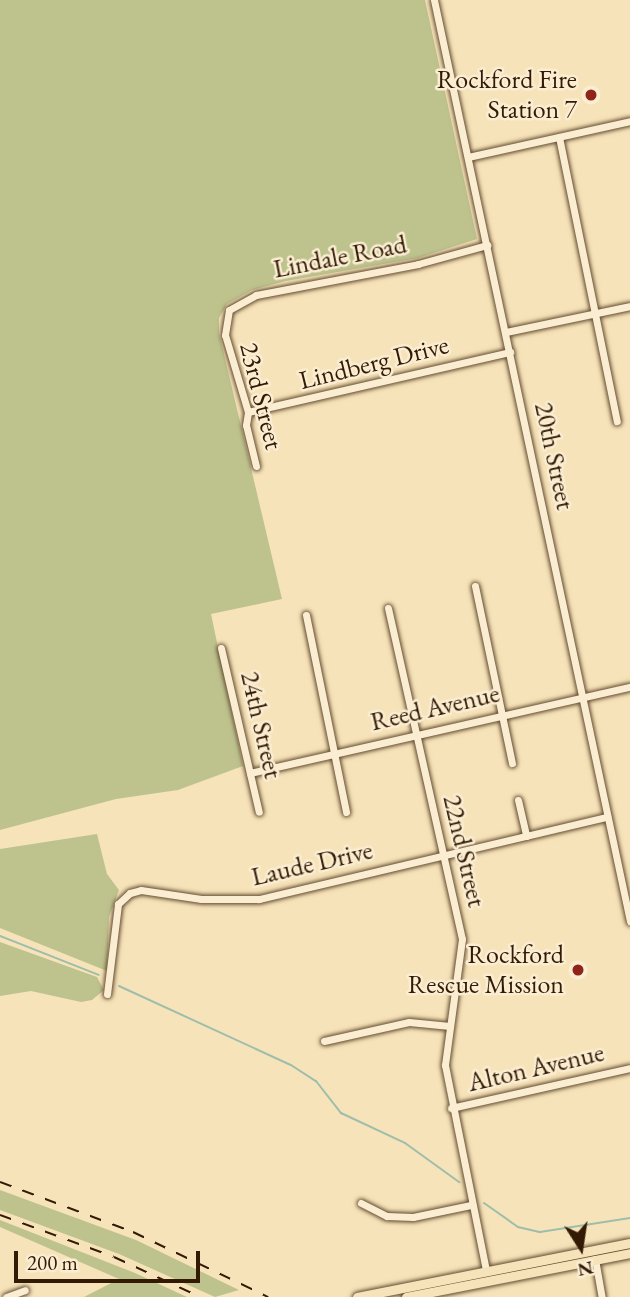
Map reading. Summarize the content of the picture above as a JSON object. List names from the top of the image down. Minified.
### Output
{"streets":{"street":["Lindale Road","Lindberg Drive","23rd Street","20th Street","Reed Avenue","24th Street","22nd Street","Laude Drive","Alton Avenue"]},"crossings":[["Lindale Road","23rd Street"],["Lindale Road","20th Street"],["Lindberg Drive","23rd Street"],["Lindberg Drive","20th Street"],["20th Street","Reed Avenue"],["20th Street","Laude Drive"],["Reed Avenue","24th Street"],["Reed Avenue","22nd Street"],["22nd Street","Laude Drive"],["22nd Street","Alton Avenue"]],"places":["Rockford Fire Station 7","Rockford Rescue Mission"],"scale_bar":"200 m","north":"bottom"}
